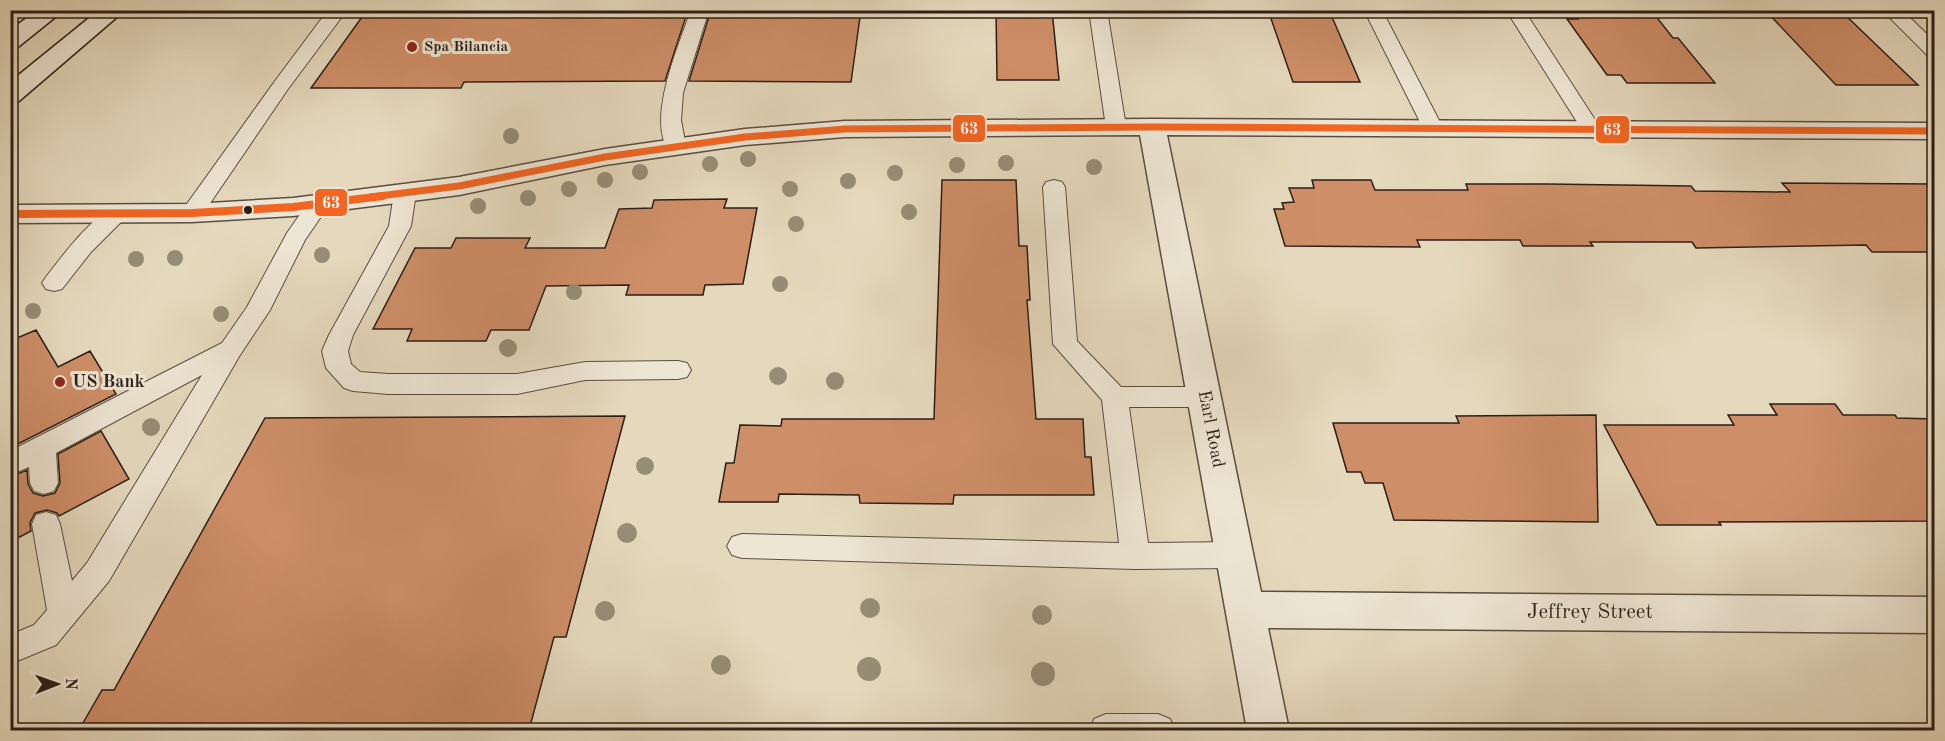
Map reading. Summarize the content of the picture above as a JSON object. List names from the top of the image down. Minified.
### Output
{"streets":{"street":["Earl Road","Jeffrey Street"]},"crossings":[["Earl Road","Jeffrey Street"]],"places":["Spa Bilancia","US Bank"],"lines":["transit line 63"],"north":"right"}
